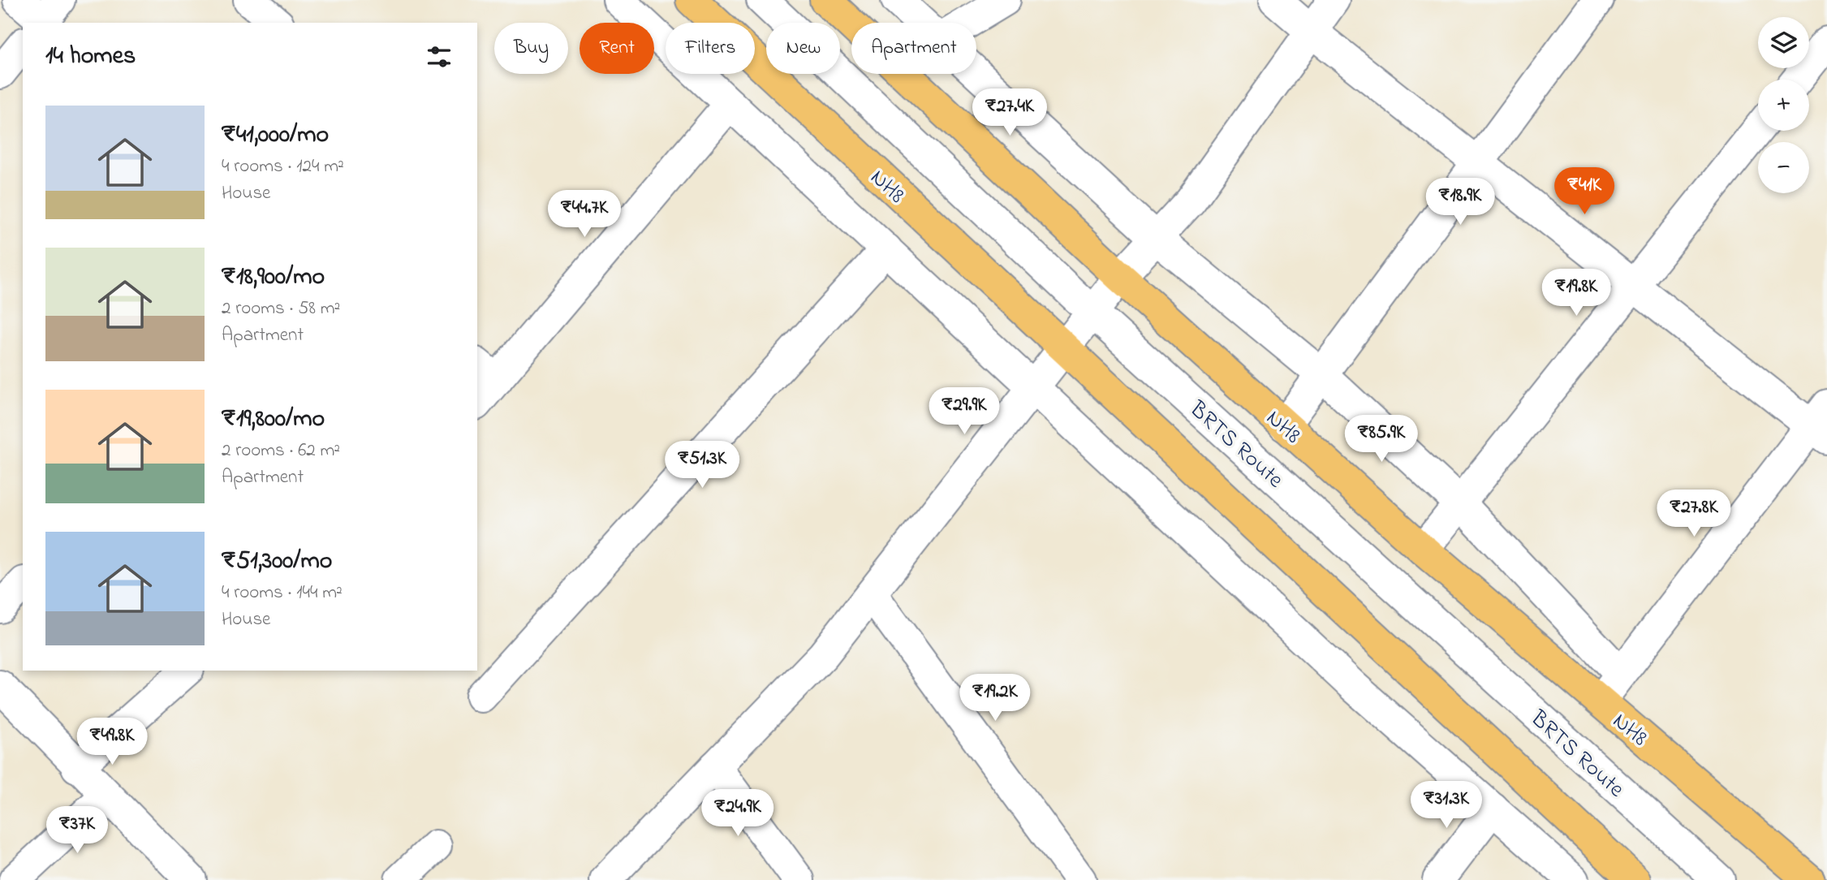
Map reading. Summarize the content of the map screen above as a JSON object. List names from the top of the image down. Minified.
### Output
{"streets":{"main road":["NH8"],"street":["BRTS Route"]},"page":{"map_buttons":["+","−"],"chip":["Buy","Rent","Filters","New","Apartment"],"heading":"14 homes","price":["₹27.4K","₹41K","₹18.9K","₹44.7K","₹19.8K","₹29.9K","₹85.9K","₹51.3K","₹27.8K","₹19.2K","₹49.8K","₹31.3K","₹24.9K","₹37K"],"list":[{"name":"₹41,000/mo","note":"4 rooms · 124 m² · House"},{"name":"₹18,900/mo","note":"2 rooms · 58 m² · Apartment"},{"name":"₹19,800/mo","note":"2 rooms · 62 m² · Apartment"},{"name":"₹51,300/mo","note":"4 rooms · 144 m² · House"}]}}
